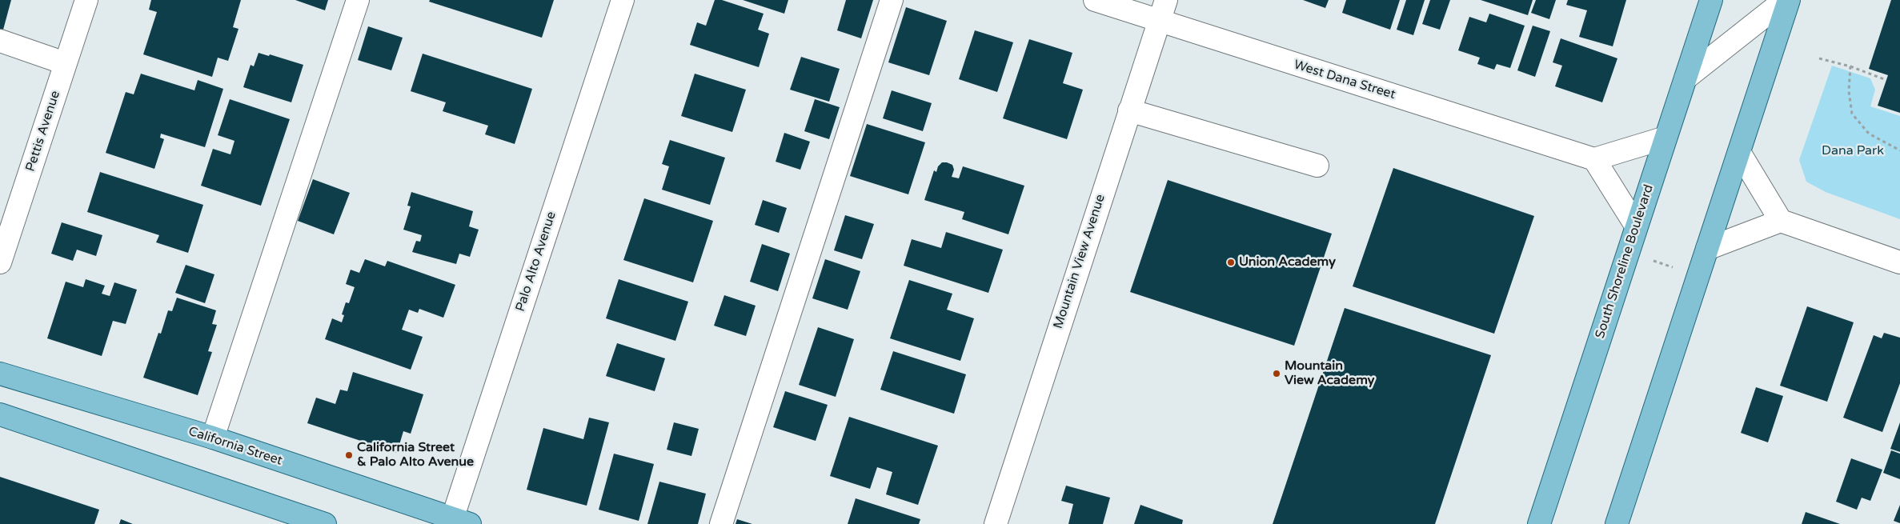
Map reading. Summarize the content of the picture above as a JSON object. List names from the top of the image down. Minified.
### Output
{"streets":{"main road":["South Shoreline Boulevard","California Street"],"street":["West Dana Street","Pettis Avenue","Palo Alto Avenue","Mountain View Avenue"]},"crossings":[["West Dana Street","Mountain View Avenue"],["Palo Alto Avenue","California Street"]],"parks":["Dana Park"],"places":["Union Academy","Mountain View Academy","California Street & Palo Alto Avenue"]}
